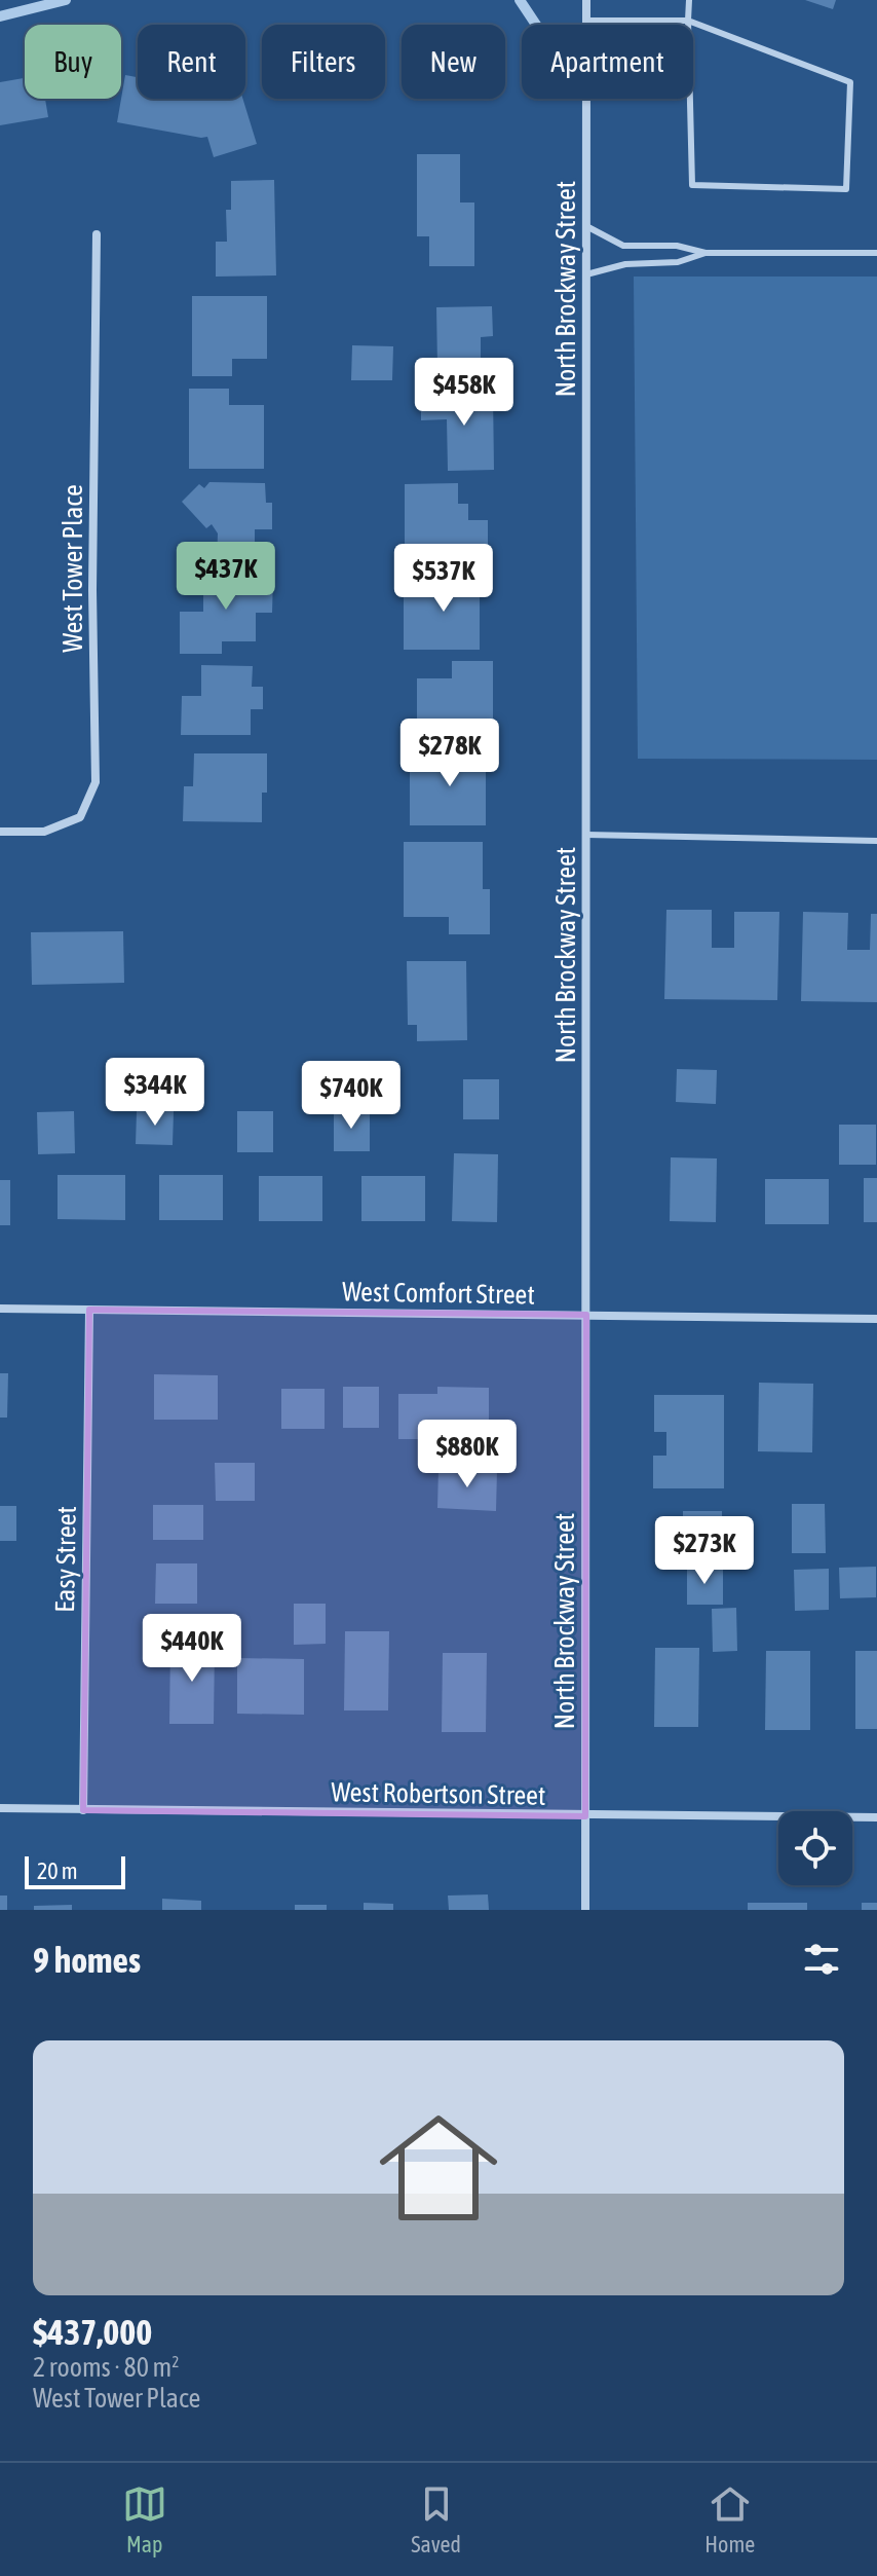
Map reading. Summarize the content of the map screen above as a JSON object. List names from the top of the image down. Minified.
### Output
{"streets":{"street":["North Brockway Street","West Tower Place","West Comfort Street","Easy Street","West Robertson Street"]},"crossings":[["North Brockway Street","West Comfort Street"],["North Brockway Street","West Robertson Street"],["West Comfort Street","Easy Street"],["Easy Street","West Robertson Street"]],"scale_bar":"20 m","page":{"chip":["Buy","Rent","Filters","New","Apartment"],"price":["$458K","$437K","$537K","$278K","$344K","$740K","$880K","$273K","$440K"],"scale":"20 m","heading":"9 homes","list":[{"name":"$437,000","note":"2 rooms · 80 m² · West Tower Place"}],"tabs":["Map","Saved","Home"]}}
